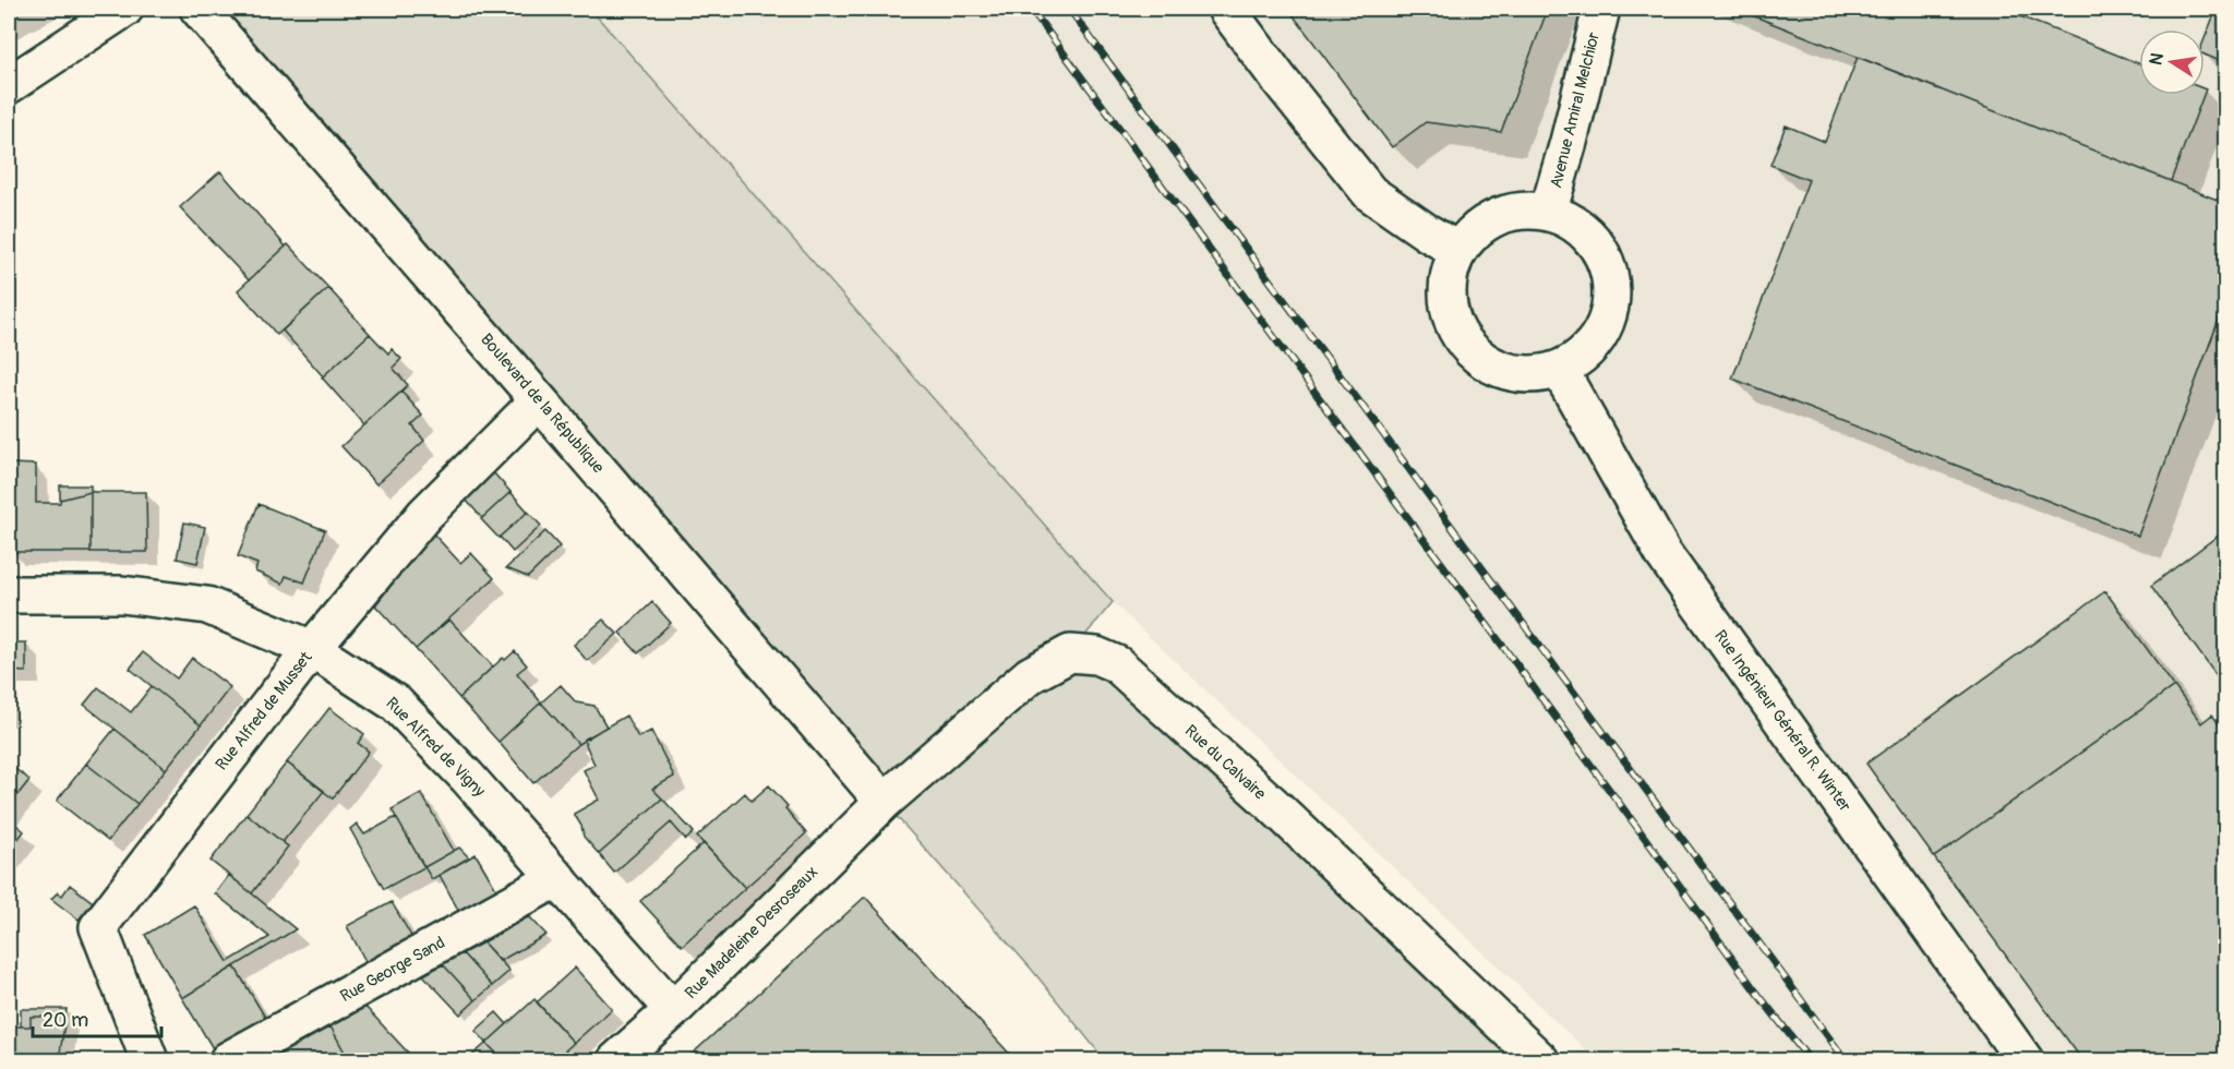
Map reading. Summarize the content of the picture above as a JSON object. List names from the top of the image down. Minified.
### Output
{"streets":{"street":["Avenue Amiral Melchior","Boulevard de la République","Rue Alfred de Musset","Rue Ingénieur Général R. Winter","Rue Alfred de Vigny","Rue du Calvaire","Rue Madeleine Desroseaux","Rue George Sand"]},"crossings":[["Avenue Amiral Melchior","Rue Ingénieur Général R. Winter"],["Boulevard de la République","Rue Alfred de Musset"],["Boulevard de la République","Rue du Calvaire"],["Boulevard de la République","Rue Madeleine Desroseaux"],["Rue Alfred de Musset","Rue Alfred de Vigny"],["Rue Alfred de Vigny","Rue Madeleine Desroseaux"],["Rue Alfred de Vigny","Rue George Sand"],["Rue du Calvaire","Rue Madeleine Desroseaux"]],"scale_bar":"20 m","north":"left"}
